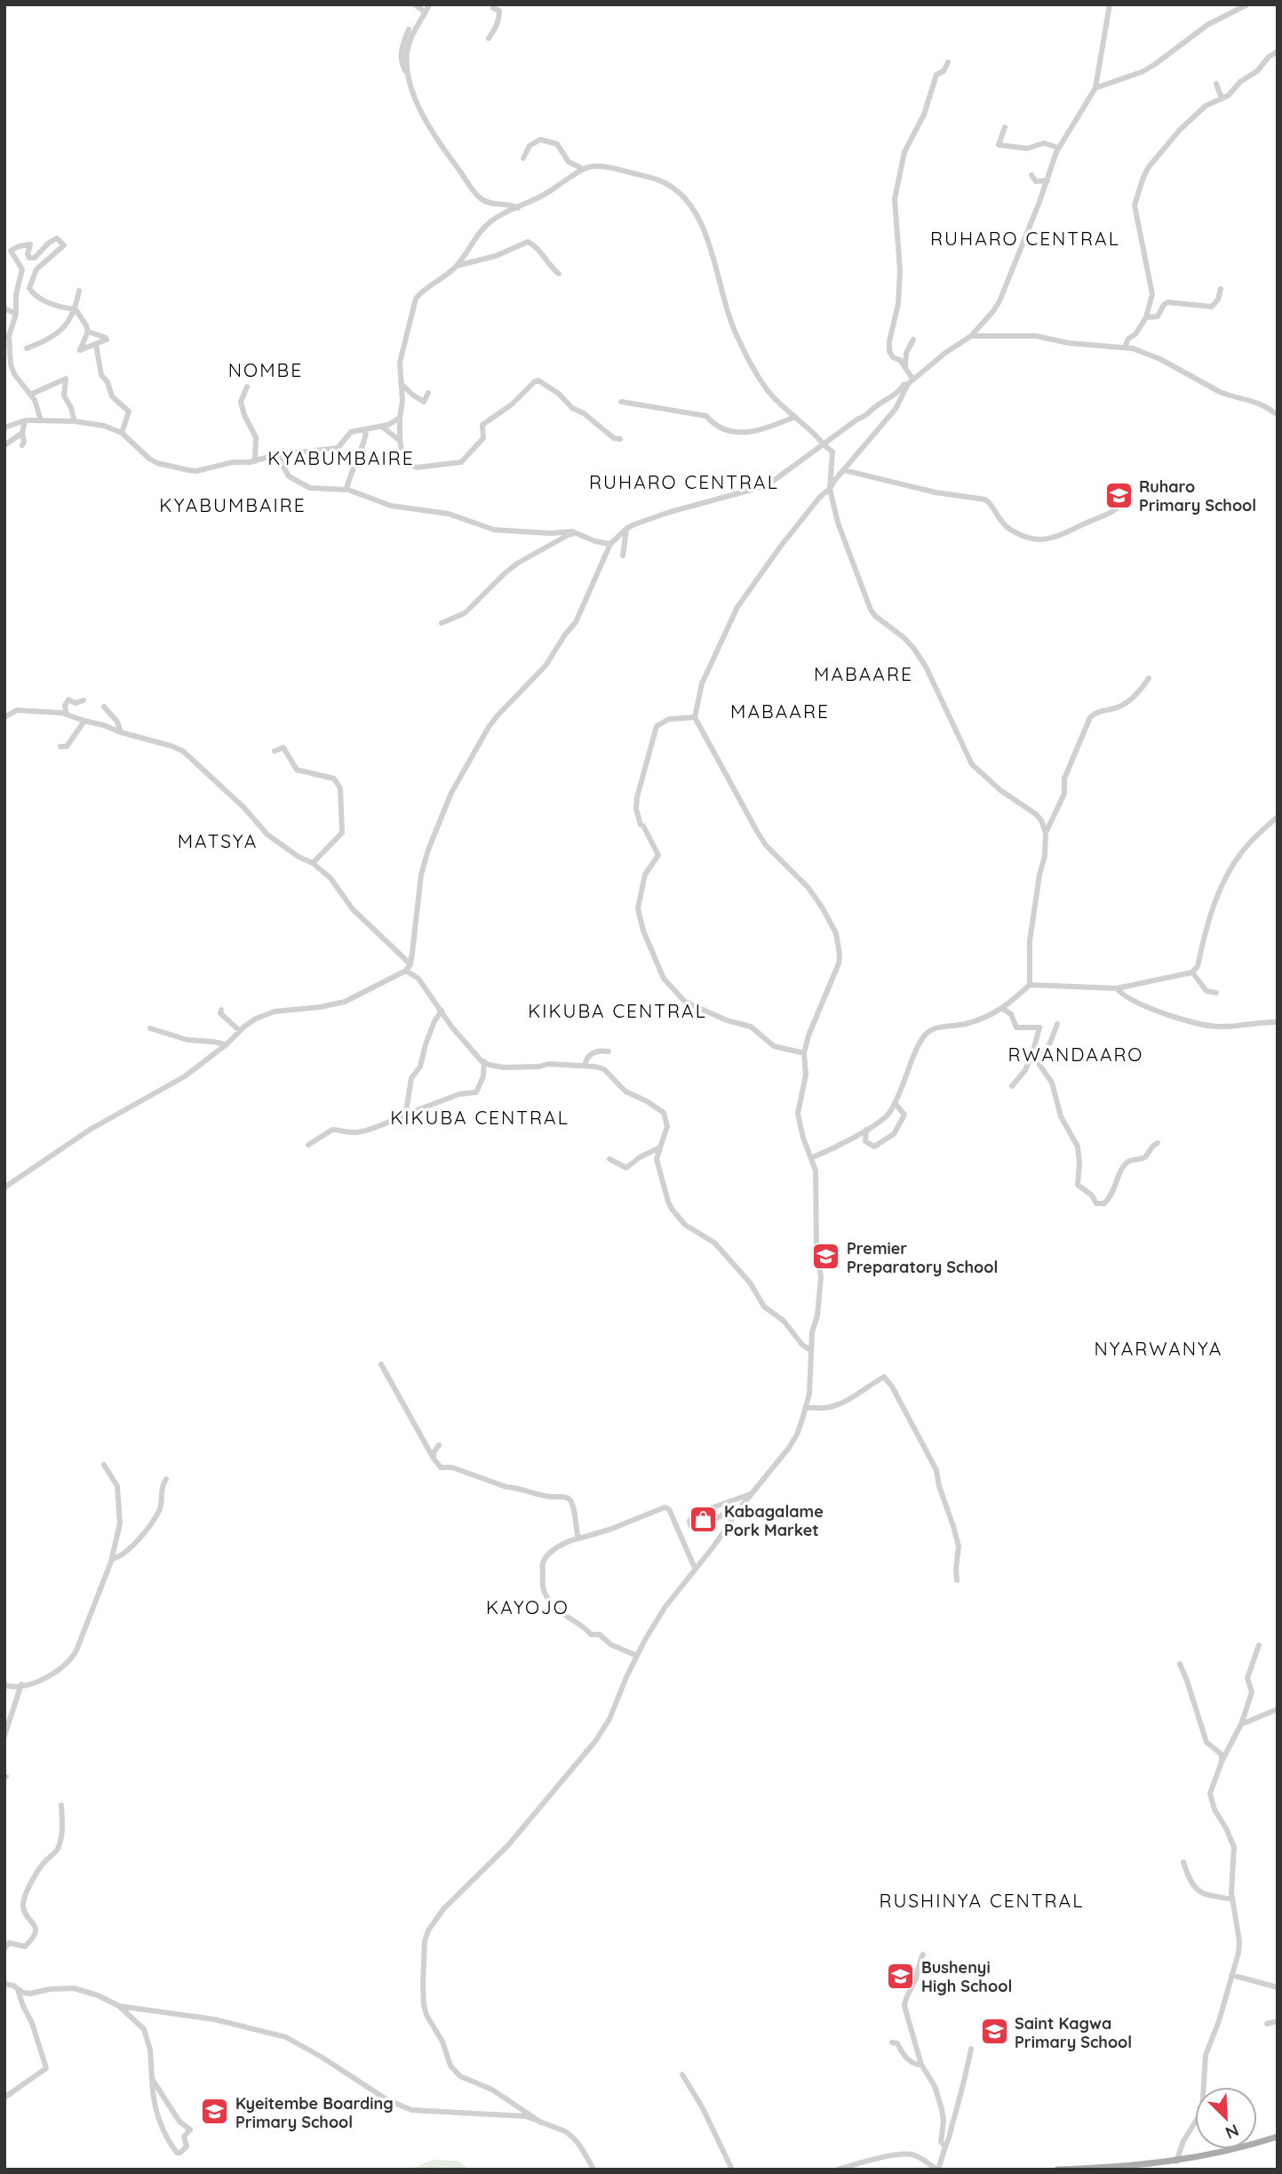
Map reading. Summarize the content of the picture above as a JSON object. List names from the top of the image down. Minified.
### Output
{"districts":["RUHARO CENTRAL","NOMBE","KYABUMBAIRE","RUHARO CENTRAL","KYABUMBAIRE","MABAARE","MABAARE","MATSYA","KIKUBA CENTRAL","RWANDAARO","KIKUBA CENTRAL","NYARWANYA","KAYOJO","RUSHINYA CENTRAL"],"places":{"school or university":["Ruharo Primary School","Premier Preparatory School","Bushenyi High School","Saint Kagwa Primary School","Kyeitembe Boarding Primary School"],"shop":["Kabagalame Pork Market"]},"north":"bottom right"}
